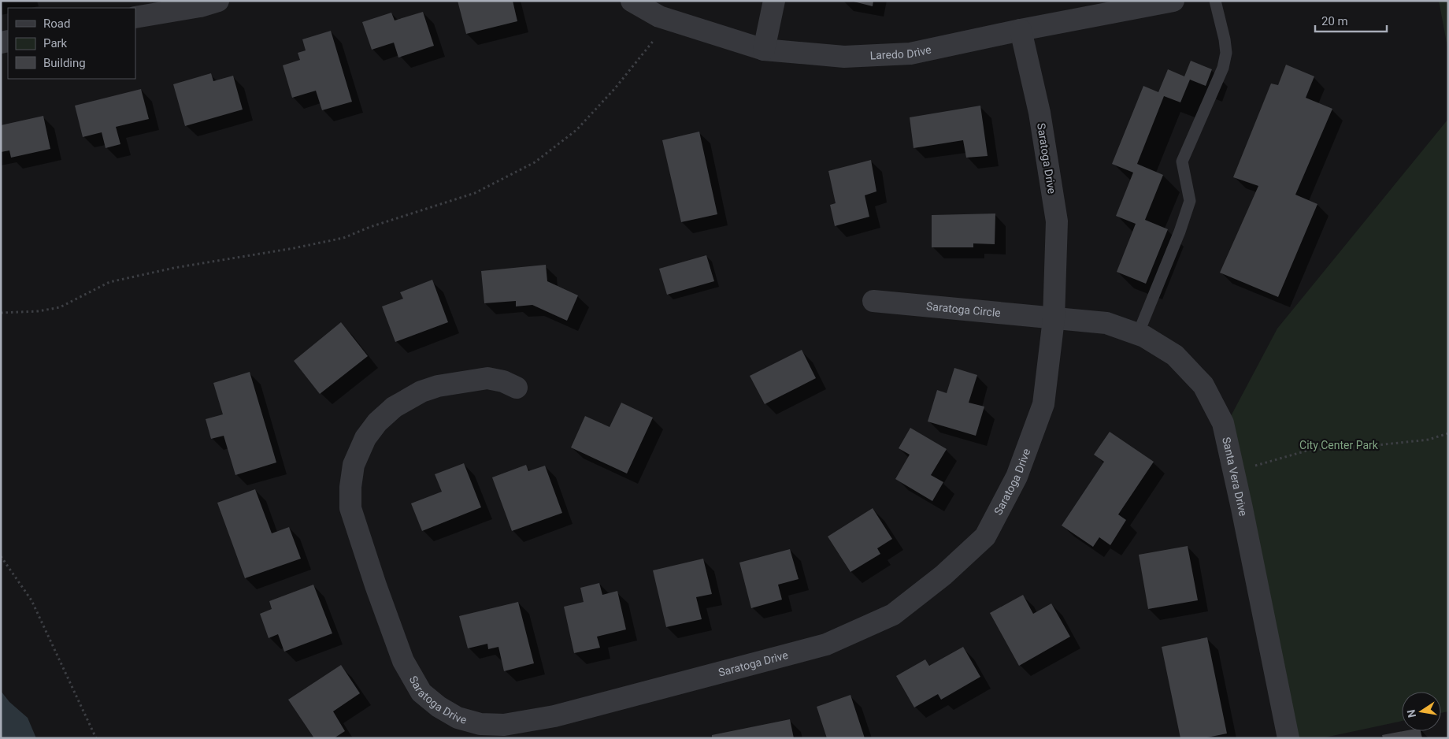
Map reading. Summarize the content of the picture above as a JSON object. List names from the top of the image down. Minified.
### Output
{"streets":{"street":["Laredo Drive","Saratoga Drive","Saratoga Circle","Santa Vera Drive"]},"crossings":[["Laredo Drive","Saratoga Drive"],["Saratoga Drive","Saratoga Circle"],["Saratoga Drive","Santa Vera Drive"],["Saratoga Circle","Santa Vera Drive"]],"parks":["City Center Park"],"legend":["Road","Park","Building"],"scale_bar":"20 m","north":"left"}
